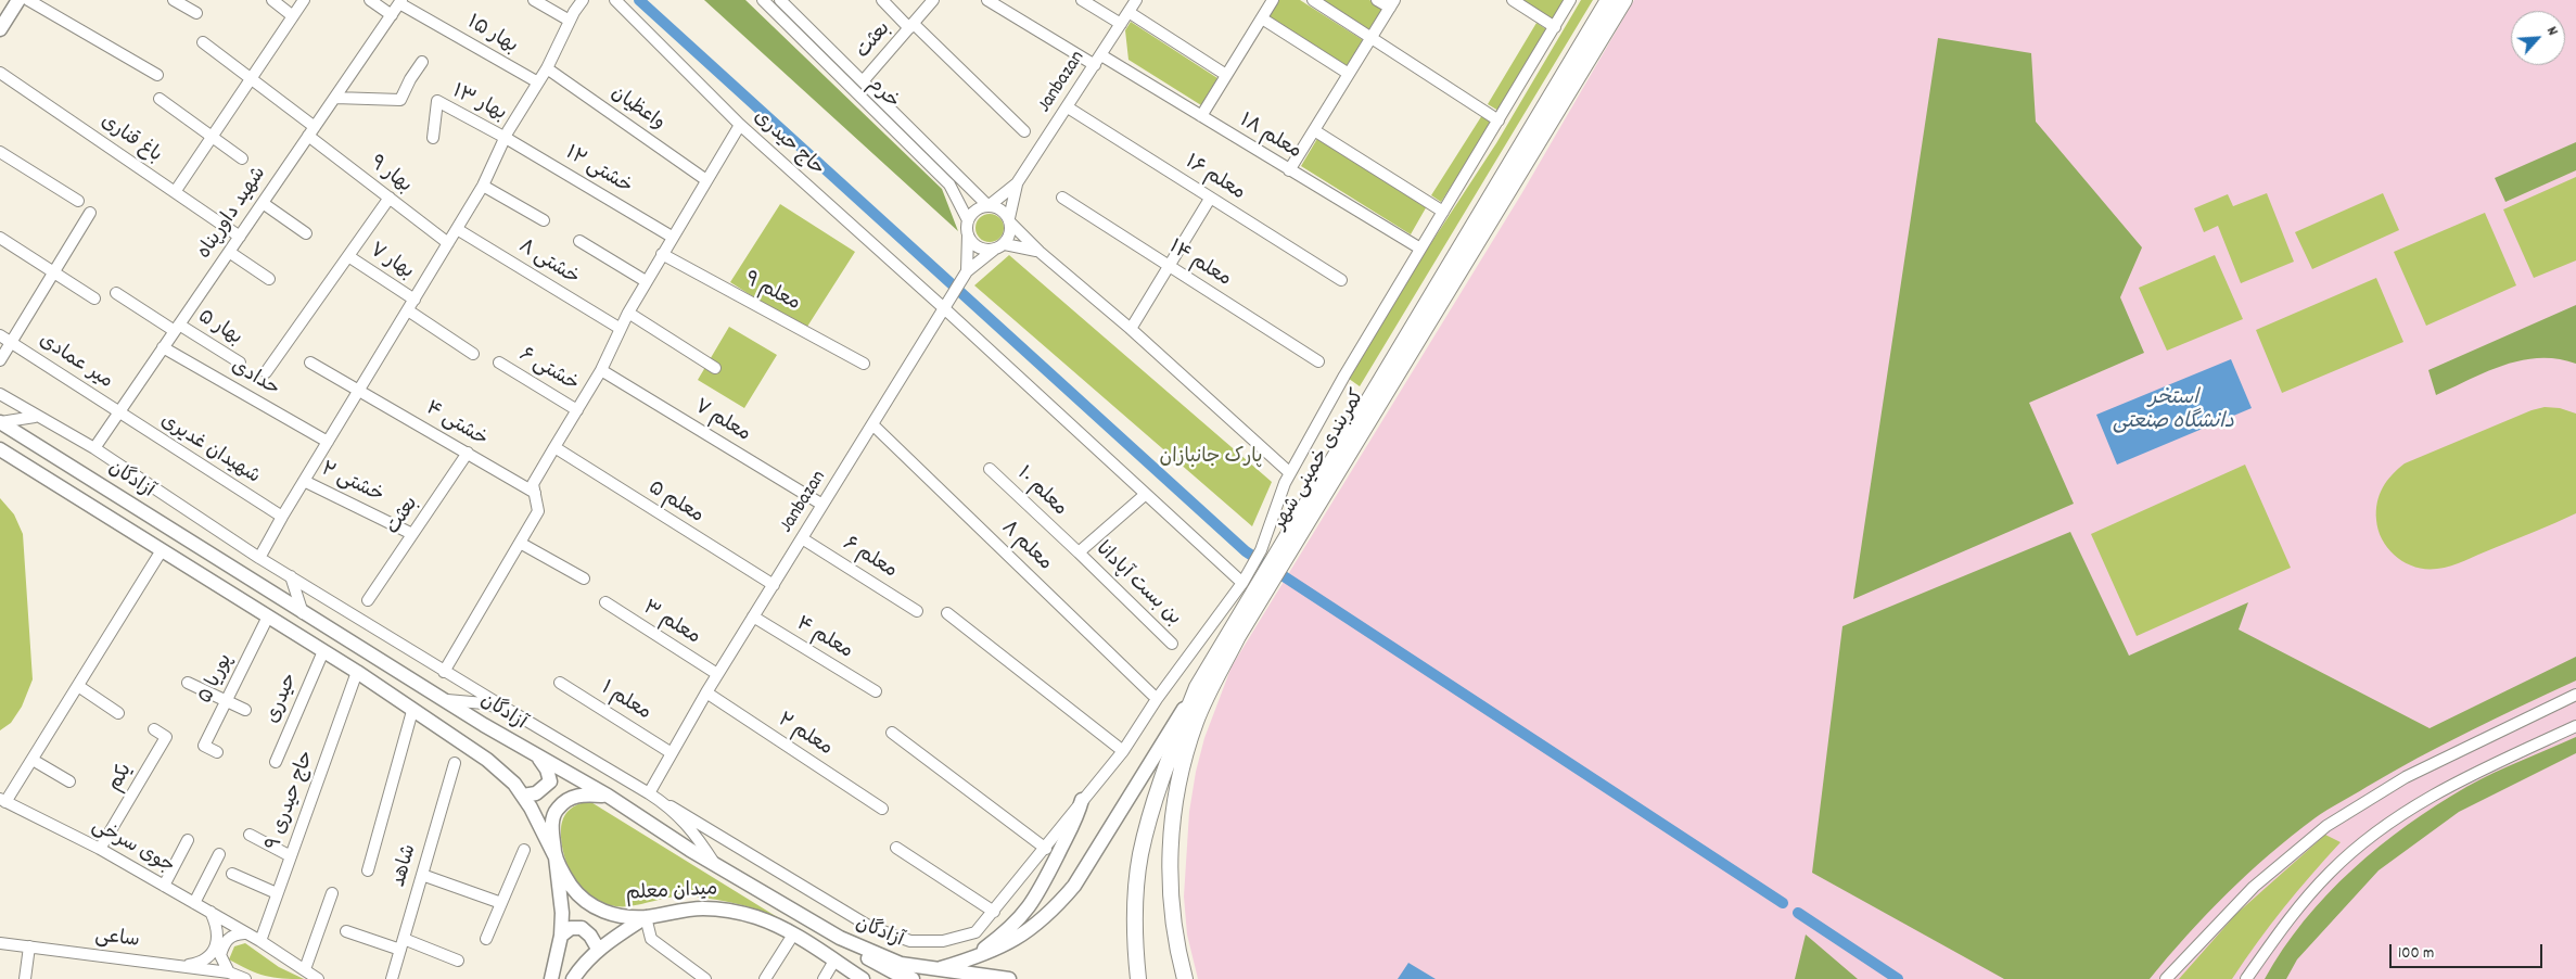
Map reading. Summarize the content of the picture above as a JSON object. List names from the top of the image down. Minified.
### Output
{"streets":{"highway":["کمربندی خمینی شهر"],"main road":["آزادگان","میدان معلم"],"street":["بهار ۱۵","بعثت","Janbazan","خرم","بهار ۱۳","واعظیان","معلم ۱۸","باغ قناری","حاج حیدری","خشتی ۱۲","بهار ۹","معلم ۱۶","شهید داورپناه","بهار ۷","خشتی ۸","معلم ۱۴","معلم ۹","بهار ۵","میر عمادی","خشتی ۶","حدادی","معلم ۷","خشتی ۴","شهیدان غدیری","خشتی ۲","معلم ۱۰","معلم ۵","معلم ۸","معلم ۶","بن بست آپادانا","معلم ۳","معلم ۴","پوریا ۵","حیدری","معلم ۱","معلم ۲","یکم","حاج حیدری ۹","جوی سرخی","شاهد","ساعی"]},"crossings":[["بهار ۱۵","شهید داورپناه"],["بعثت","خرم"],["بعثت","خشتی ۴"],["بعثت","خشتی ۲"],["Janbazan","معلم ۱۸"],["Janbazan","حاج حیدری"],["Janbazan","معلم ۱۶"],["Janbazan","معلم ۷"],["Janbazan","معلم ۵"],["Janbazan","معلم ۸"],["Janbazan","معلم ۶"],["Janbazan","معلم ۳"],["Janbazan","معلم ۴"],["Janbazan","معلم ۱"],["Janbazan","معلم ۲"],["بهار ۱۳","خشتی ۱۲"],["باغ قناری","شهید داورپناه"],["حاج حیدری","کمربندی خمینی شهر"],["بهار ۹","شهید داورپناه"],["شهید داورپناه","بهار ۵"],["شهید داورپناه","میر عمادی"],["شهید داورپناه","حدادی"],["شهید داورپناه","شهیدان غدیری"],["میر عمادی","شهیدان غدیری"],["آزادگان","میدان معلم"],["معلم ۱۰","بن بست آپادانا"],["یکم","جوی سرخی"],["حاج حیدری ۹","جوی سرخی"]],"water":["استخر دانشگاه صنعتی"],"parks":["پارک جانبازان"],"scale_bar":"100 m","north":"top right"}
